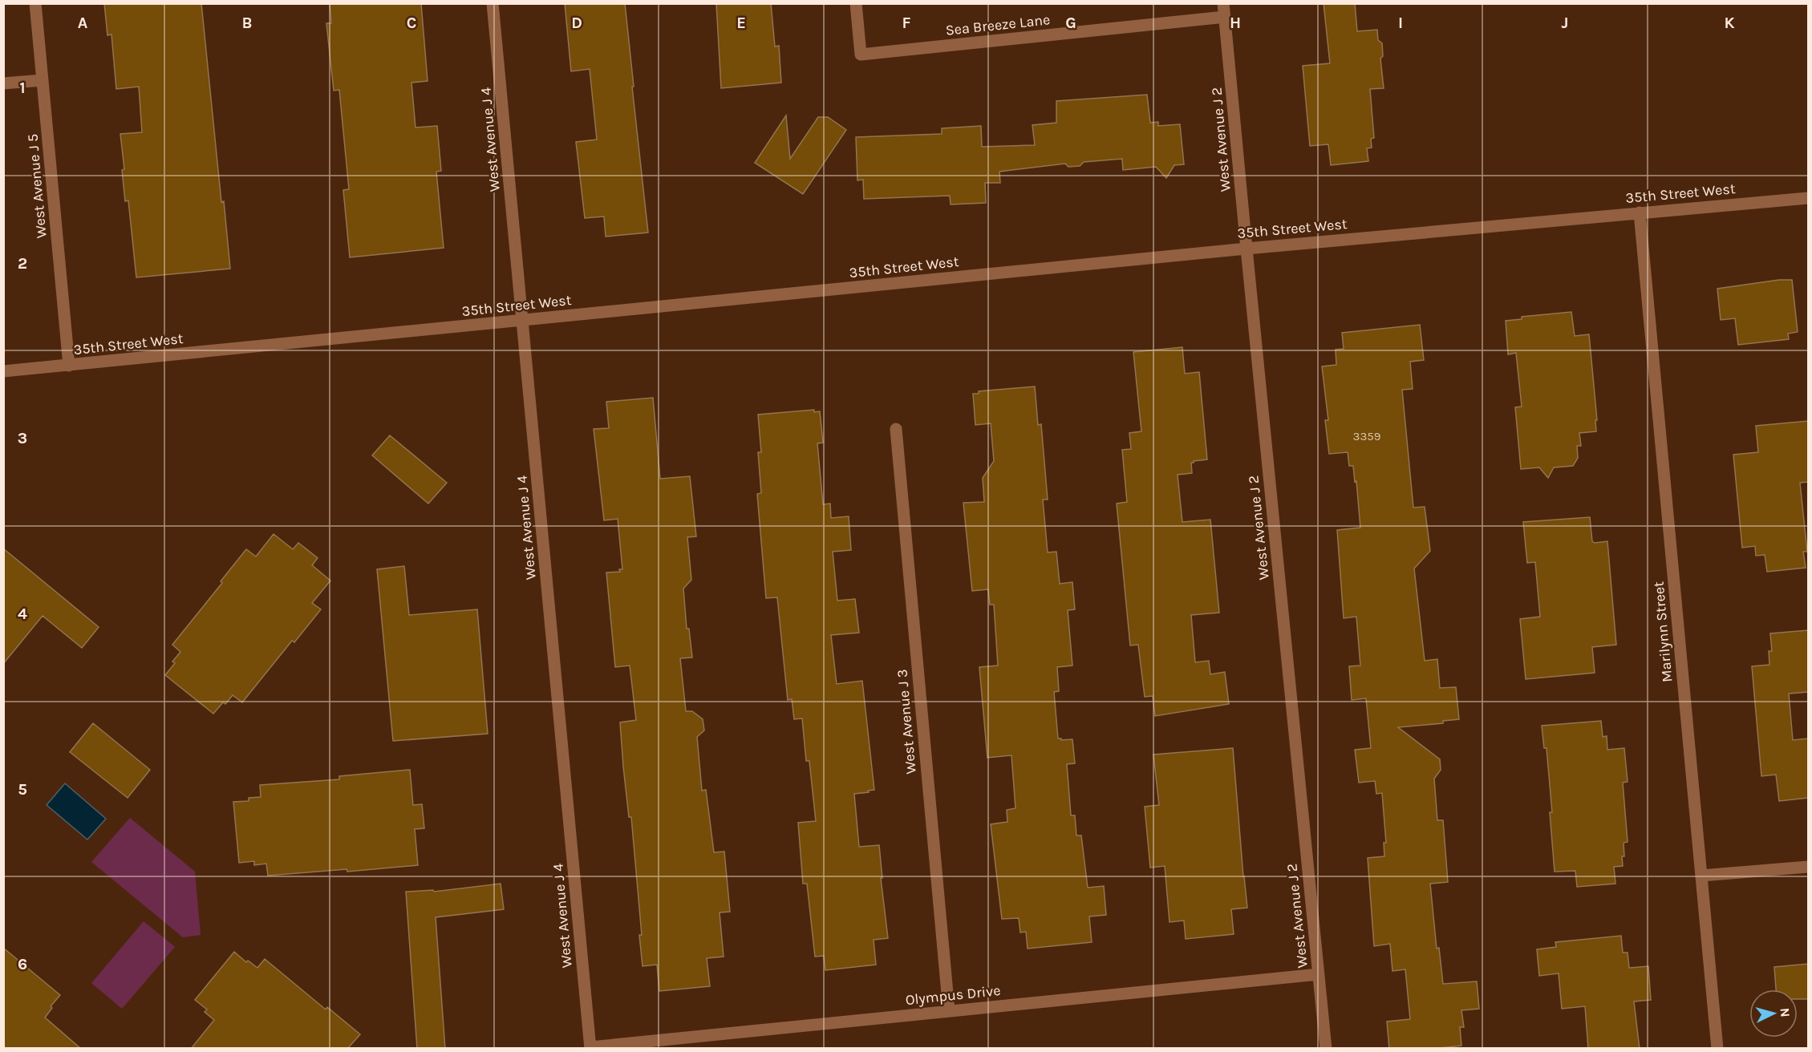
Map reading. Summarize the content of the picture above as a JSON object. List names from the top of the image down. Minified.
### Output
{"streets":{"street":["Sea Breeze Lane","West Avenue J 4","West Avenue J 2","West Avenue J 5","35th Street West","Marilynn Street","West Avenue J 3","Olympus Drive"]},"crossings":[["Sea Breeze Lane","West Avenue J 2"],["West Avenue J 4","35th Street West"],["West Avenue J 4","Olympus Drive"],["West Avenue J 2","35th Street West"],["West Avenue J 2","Olympus Drive"],["West Avenue J 5","35th Street West"],["35th Street West","Marilynn Street"],["West Avenue J 3","Olympus Drive"]],"house_numbers":["3359"],"north":"right","grid":{"columns":["A","B","C","D","E","F","G","H","I","J","K"],"rows":["1","2","3","4","5","6"]}}
